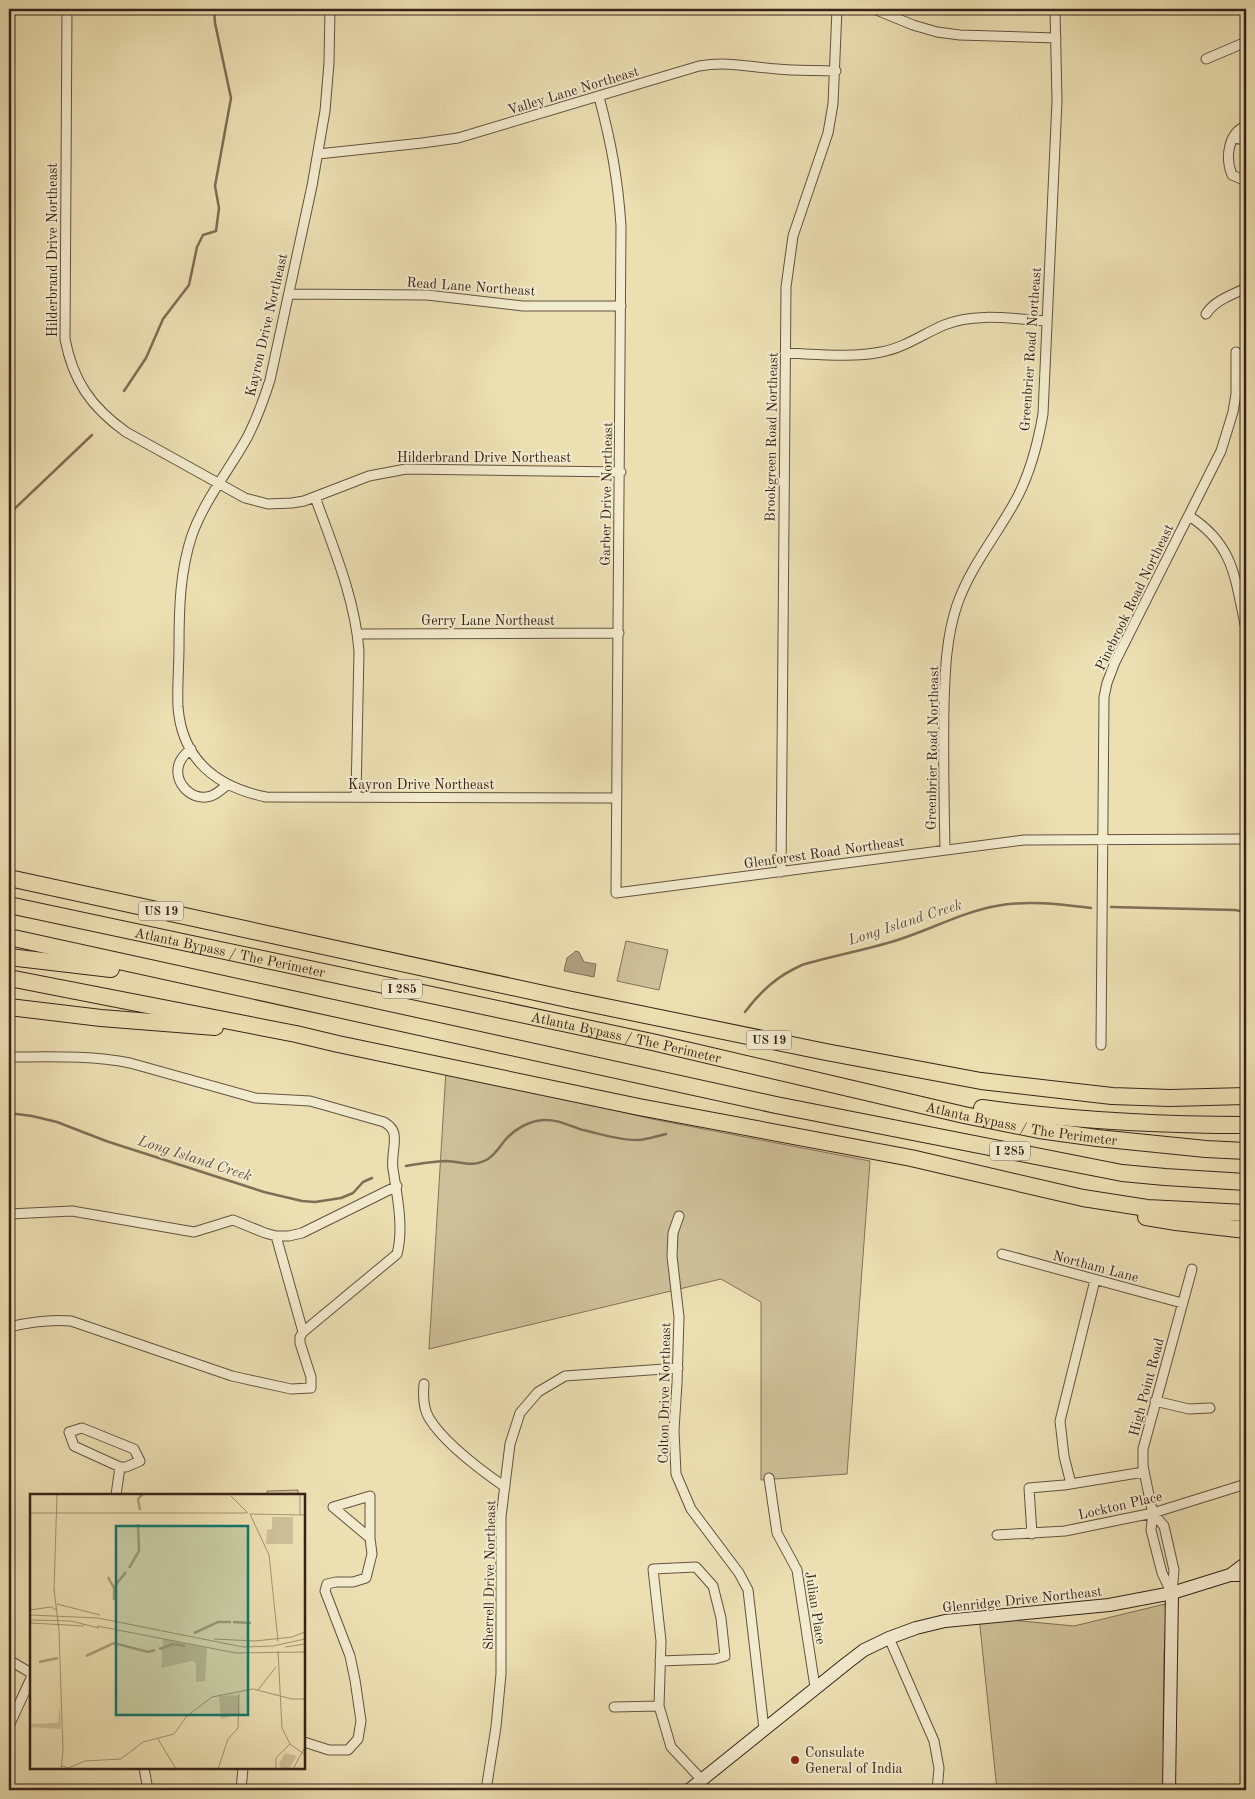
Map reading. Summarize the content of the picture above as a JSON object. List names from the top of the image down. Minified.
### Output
{"streets":{"highway":["US 19","Atlanta Bypass / The Perimeter","I 285"],"main road":["Glenridge Drive Northeast"],"street":["Valley Lane Northeast","Hilderbrand Drive Northeast","Read Lane Northeast","Kayron Drive Northeast","Greenbrier Road Northeast","Brookgreen Road Northeast","Garber Drive Northeast","Pinebrook Road Northeast","Gerry Lane Northeast","Glenforest Road Northeast","Northam Lane","High Point Road","Colton Drive Northeast","Lockton Place","Sherrell Drive Northeast","Julian Place"]},"crossings":[["Valley Lane Northeast","Kayron Drive Northeast"],["Valley Lane Northeast","Brookgreen Road Northeast"],["Valley Lane Northeast","Garber Drive Northeast"],["Hilderbrand Drive Northeast","Kayron Drive Northeast"],["Hilderbrand Drive Northeast","Garber Drive Northeast"],["Read Lane Northeast","Kayron Drive Northeast"],["Read Lane Northeast","Garber Drive Northeast"],["Kayron Drive Northeast","Garber Drive Northeast"],["Greenbrier Road Northeast","Glenforest Road Northeast"],["Brookgreen Road Northeast","Glenforest Road Northeast"],["Garber Drive Northeast","Gerry Lane Northeast"],["Garber Drive Northeast","Glenforest Road Northeast"],["Pinebrook Road Northeast","Glenforest Road Northeast"],["Northam Lane","High Point Road"],["High Point Road","Lockton Place"],["High Point Road","Glenridge Drive Northeast"],["Colton Drive Northeast","Sherrell Drive Northeast"],["Colton Drive Northeast","Glenridge Drive Northeast"],["Glenridge Drive Northeast","Julian Place"]],"water":["Long Island Creek"],"places":["Consulate General of India"]}
